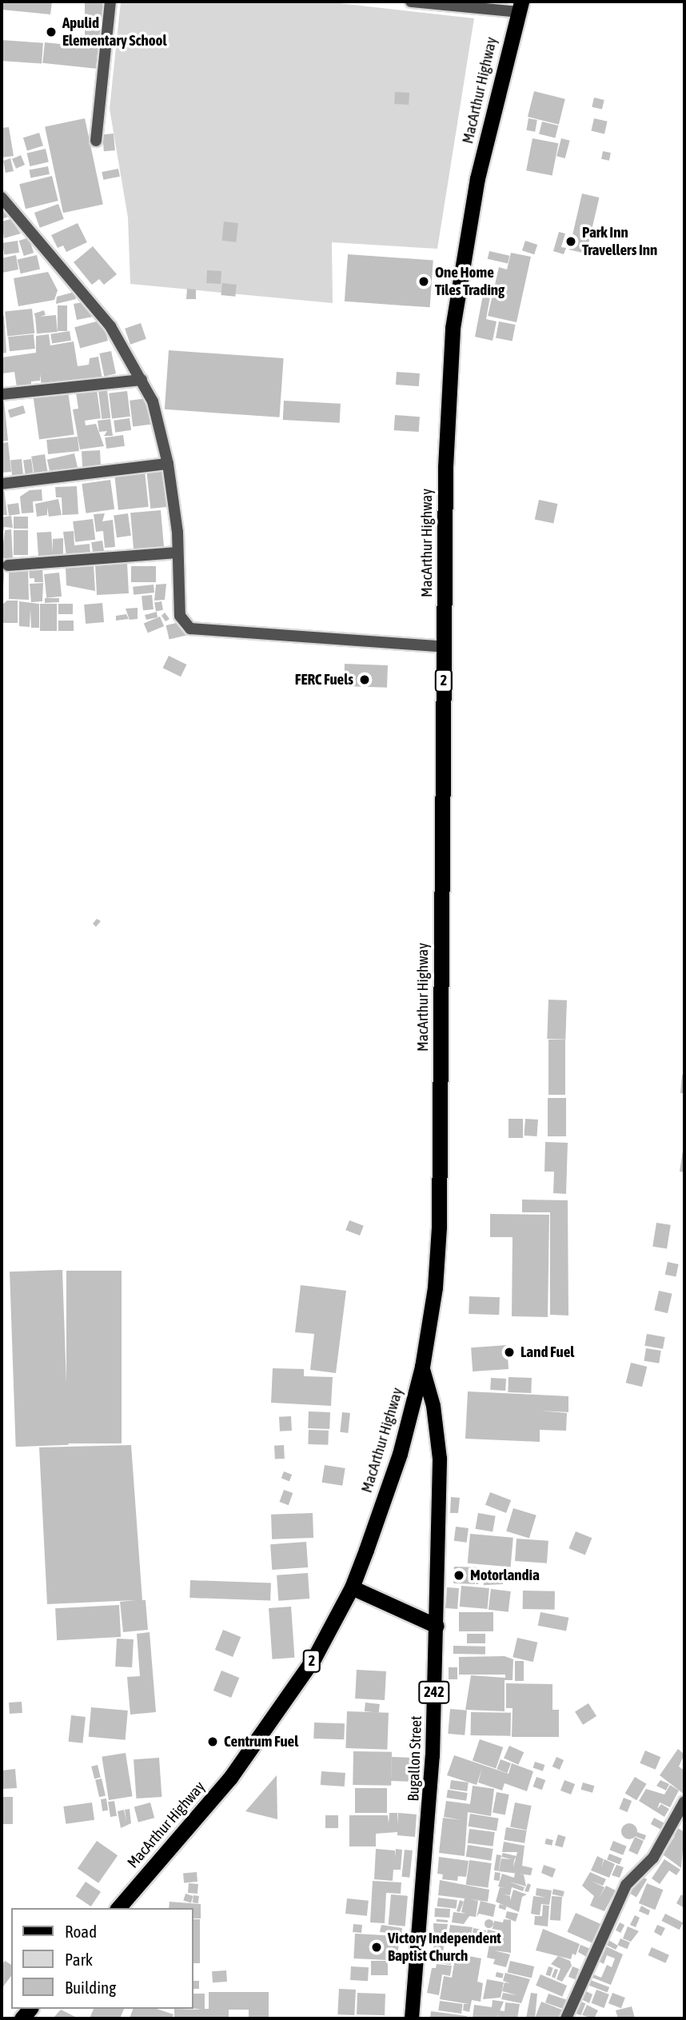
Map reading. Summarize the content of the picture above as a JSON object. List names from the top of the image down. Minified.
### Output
{"streets":{"highway":["MacArthur Highway","2"],"main road":["242","Bugallon Street"]},"crossings":[["MacArthur Highway","Bugallon Street"]],"places":["Apulid Elementary School","Park Inn Travellers Inn","One Home Tiles Trading","FERC Fuels","Land Fuel","Motorlandia","Centrum Fuel","Victory Independent Baptist Church"],"legend":["Road","Park","Building"]}
